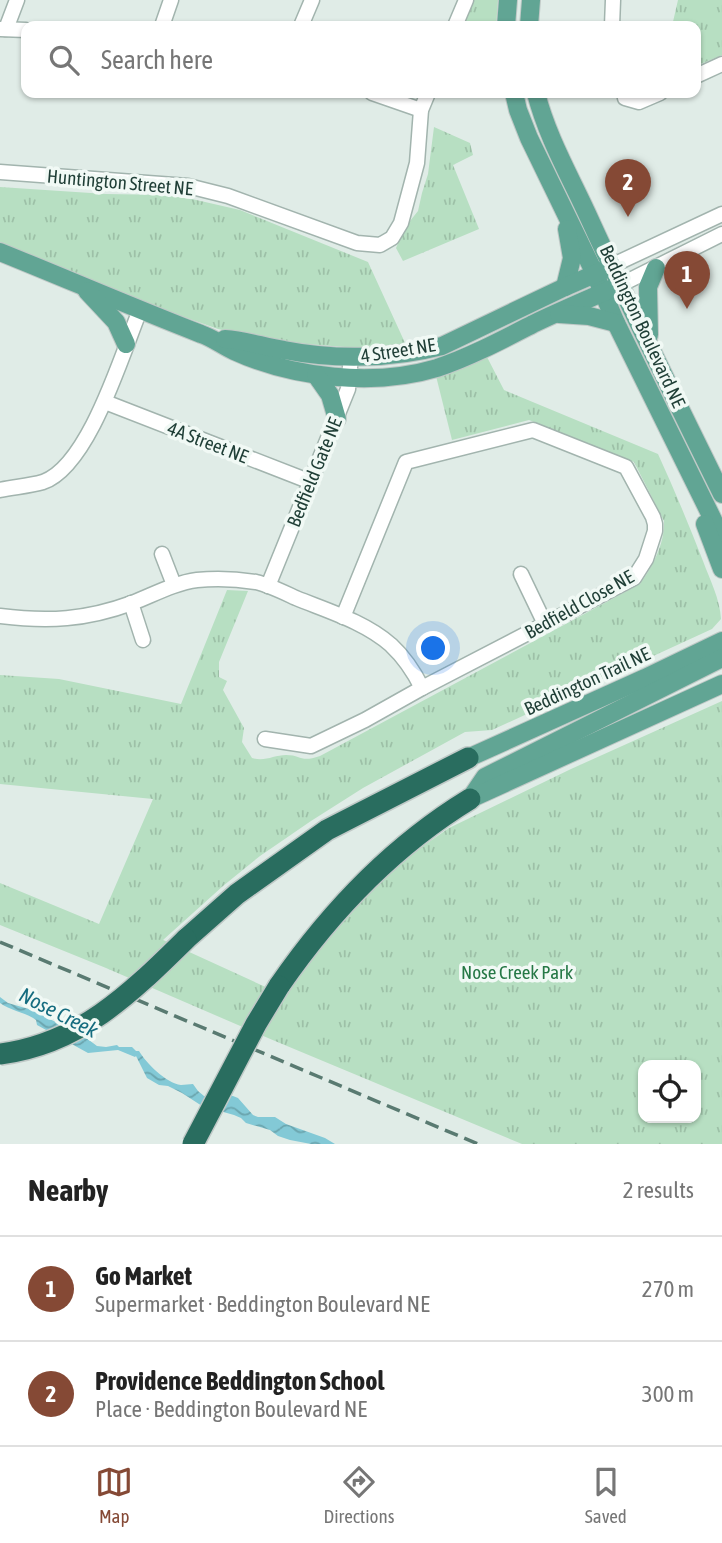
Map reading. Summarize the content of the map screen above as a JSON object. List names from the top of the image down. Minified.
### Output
{"streets":{"main road":["Beddington Boulevard NE","4 Street NE","Beddington Trail NE"],"street":["Huntington Street NE","4A Street NE","Bedfield Gate NE","Bedfield Close NE"]},"crossings":[["Beddington Boulevard NE","4 Street NE"],["4 Street NE","Bedfield Gate NE"],["4A Street NE","Bedfield Gate NE"]],"water":["Nose Creek"],"parks":["Nose Creek Park"],"page":{"search":"Search here","pins":["2","1"],"heading":["Nearby","2 results"],"list":[{"mark":"1","name":"Go Market","note":"Supermarket · Beddington Boulevard NE","value":"270 m"},{"mark":"2","name":"Providence Beddington School","note":"Place · Beddington Boulevard NE","value":"300 m"}],"nav":["Map","Directions","Saved"]}}
